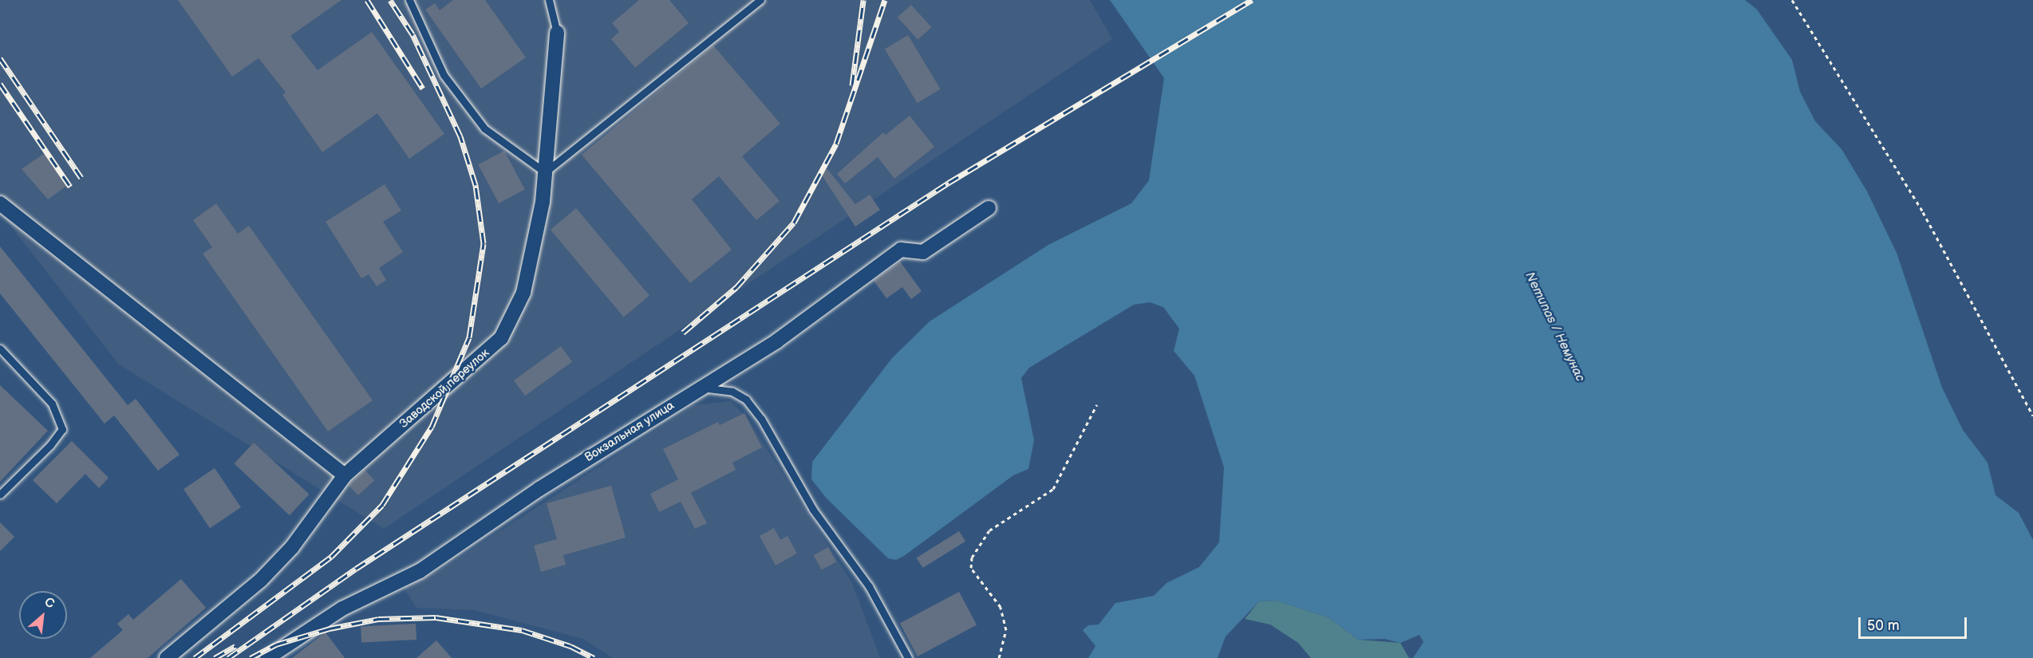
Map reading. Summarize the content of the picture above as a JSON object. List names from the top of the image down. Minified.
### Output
{"streets":{"street":["Заводской переулок","Вокзальная улица"]},"water":["Nemunas / Немунас"],"scale_bar":"50 m","north":"top right"}
